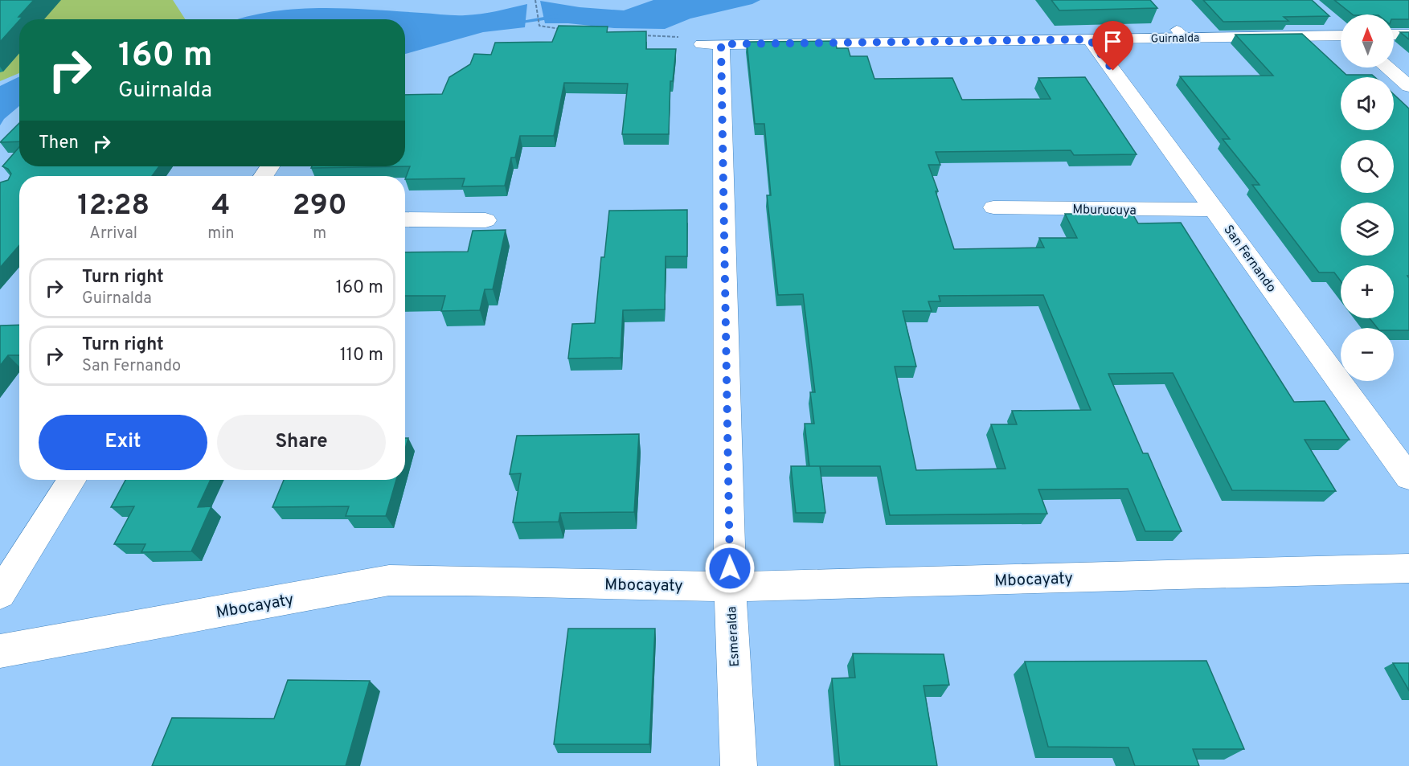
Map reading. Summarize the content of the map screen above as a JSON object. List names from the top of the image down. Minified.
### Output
{"streets":{"street":["Guirnalda","Mburucuya","San Fernando","Mbocayaty","Esmeralda"]},"crossings":[["Guirnalda","San Fernando"],["Guirnalda","Esmeralda"],["Mburucuya","San Fernando"],["Mbocayaty","Esmeralda"]],"north":"top","page":{"map_buttons":["+","−"],"turn":["160 m","Guirnalda"],"then":"Then","eta":["12:28","Arrival","4","min","290","m"],"list":[{"name":"Turn right","note":"Guirnalda","value":"160 m"},{"name":"Turn right","note":"San Fernando","value":"110 m"}],"buttons":["Exit","Share"]}}
